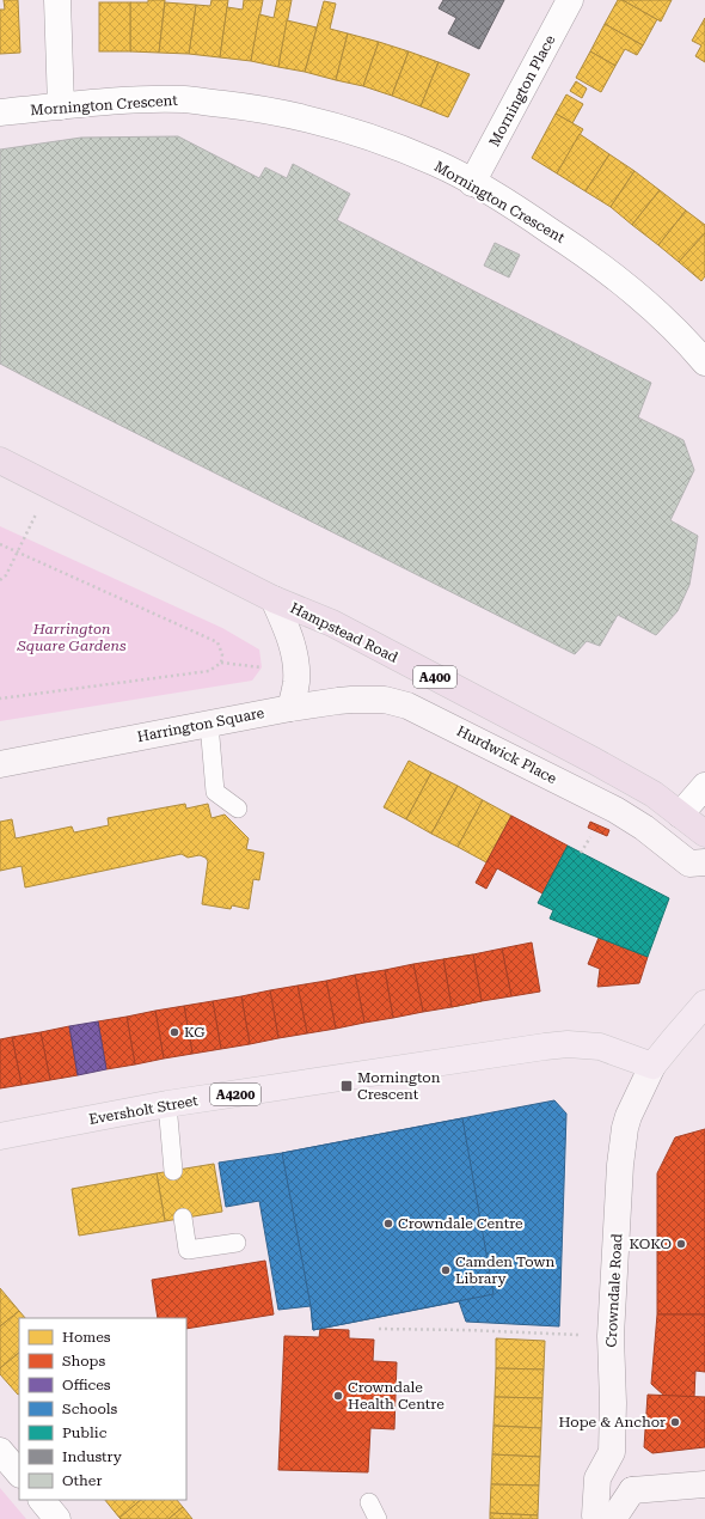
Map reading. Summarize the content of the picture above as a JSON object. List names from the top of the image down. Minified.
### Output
{"streets":{"highway":["Hampstead Road","A400"],"main road":["A4200","Eversholt Street"],"street":["Mornington Place","Mornington Crescent","Harrington Square","Hurdwick Place","Crowndale Road"]},"crossings":[["Mornington Place","Mornington Crescent"],["Harrington Square","Hurdwick Place"],["Eversholt Street","Crowndale Road"]],"parks":["Harrington Square Gardens"],"places":{"other":["KG","Crowndale Centre","KOKO","Camden Town Library","Crowndale Health Centre","Hope & Anchor"],"transit":["Mornington Crescent"]},"legend":["Homes","Shops","Offices","Schools","Public","Industry","Other"]}
